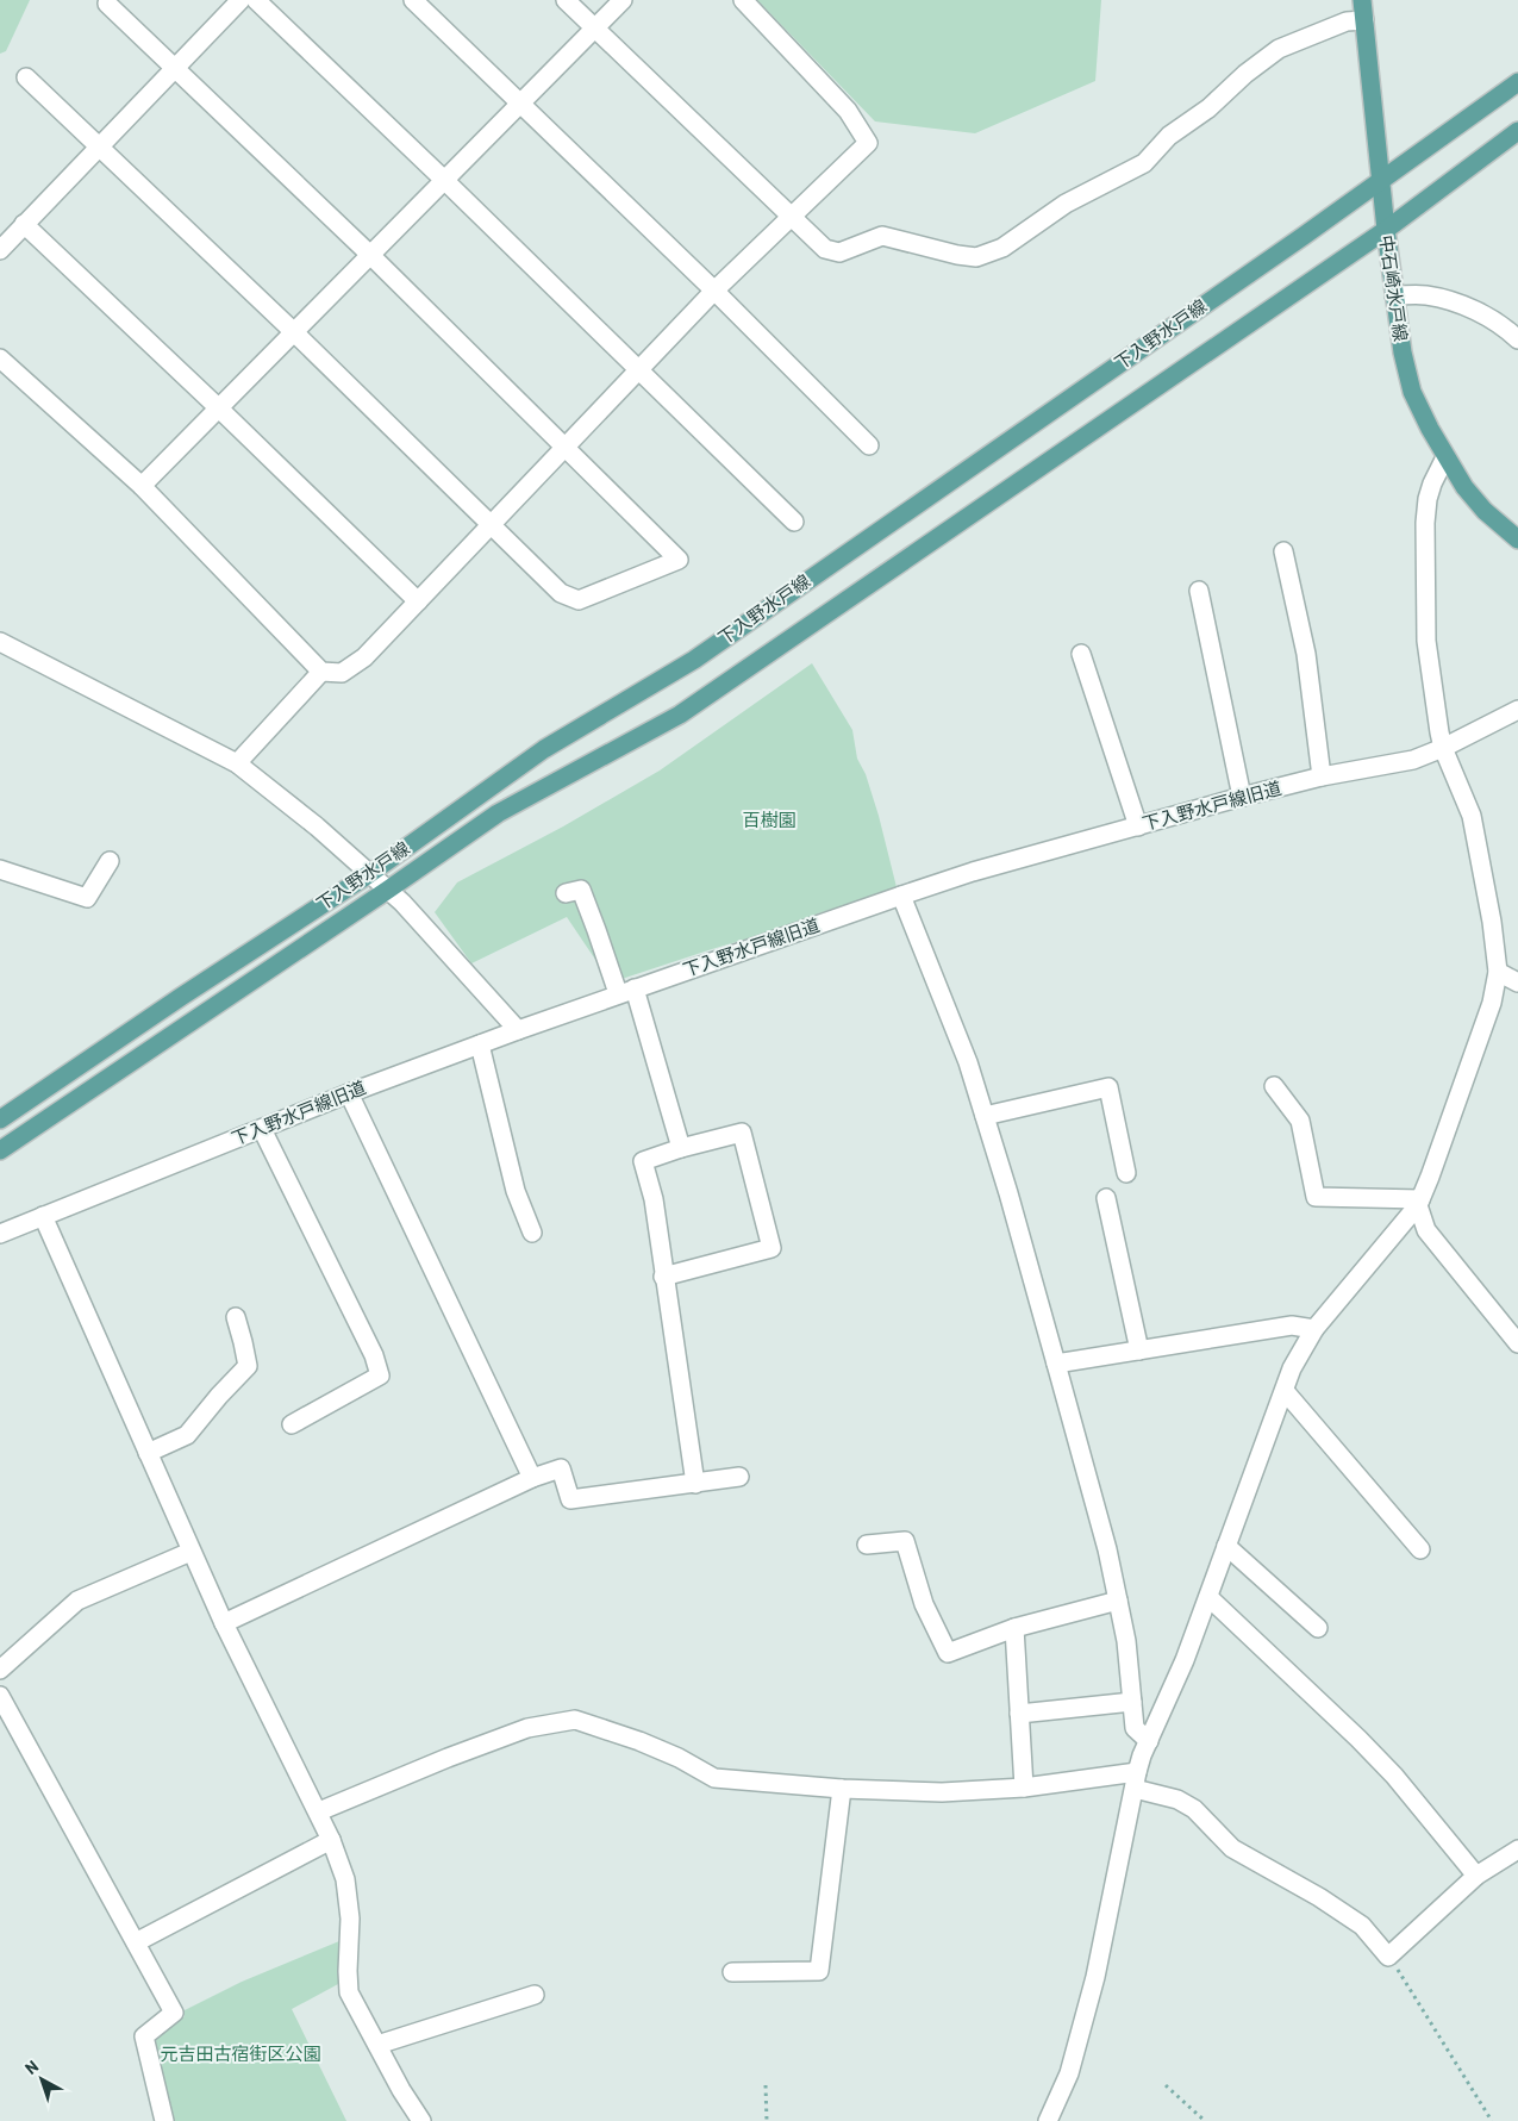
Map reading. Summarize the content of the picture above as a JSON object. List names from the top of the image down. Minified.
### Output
{"streets":{"main road":["中石崎水戸線","下入野水戸線"],"street":["下入野水戸線旧道"]},"crossings":[["中石崎水戸線","下入野水戸線"]],"parks":["百樹園","元吉田古宿街区公園"],"north":"top left"}
